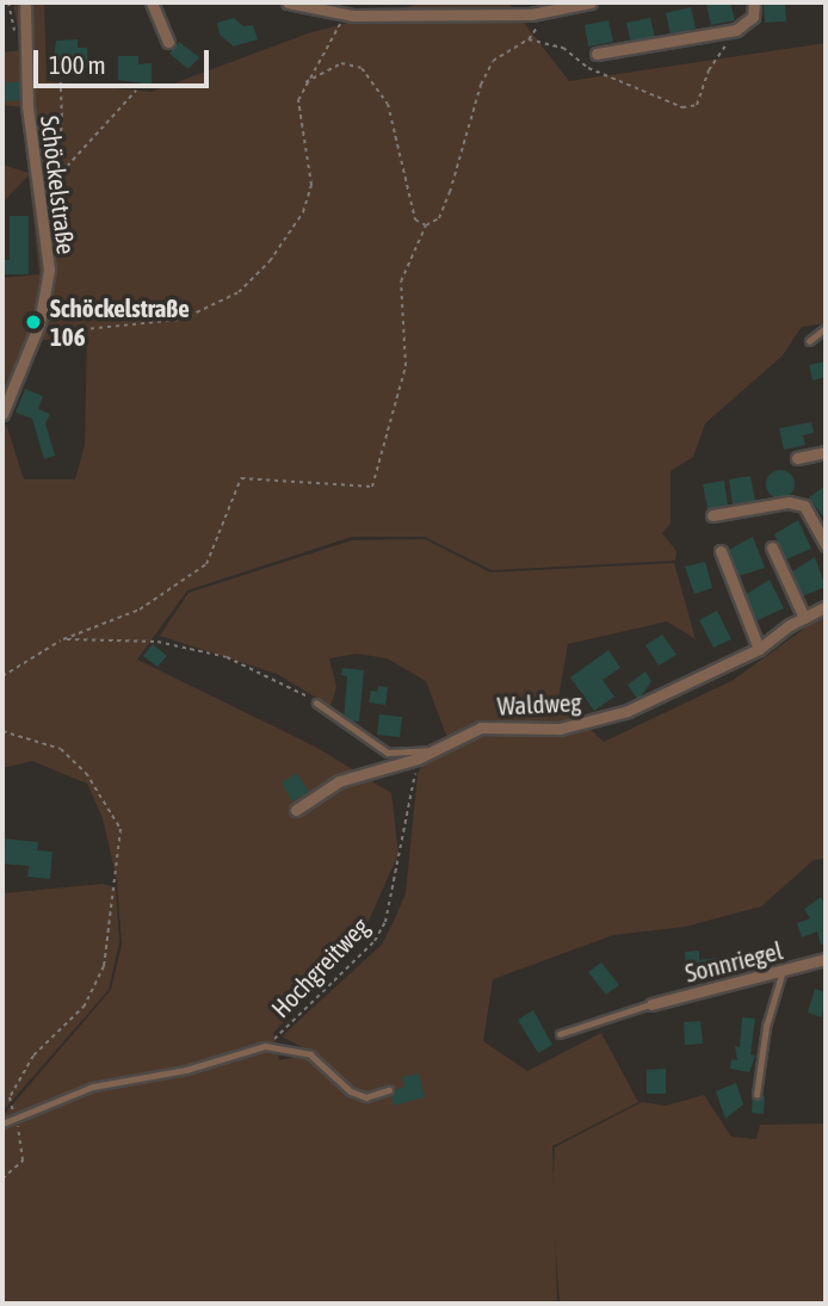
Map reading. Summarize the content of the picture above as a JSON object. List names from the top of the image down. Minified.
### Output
{"streets":{"street":["Schöckelstraße","Waldweg","Sonnriegel"],"path":["Hochgreitweg"]},"crossings":[["Waldweg","Hochgreitweg"]],"places":["Schöckelstraße 106"],"scale_bar":"100 m"}
